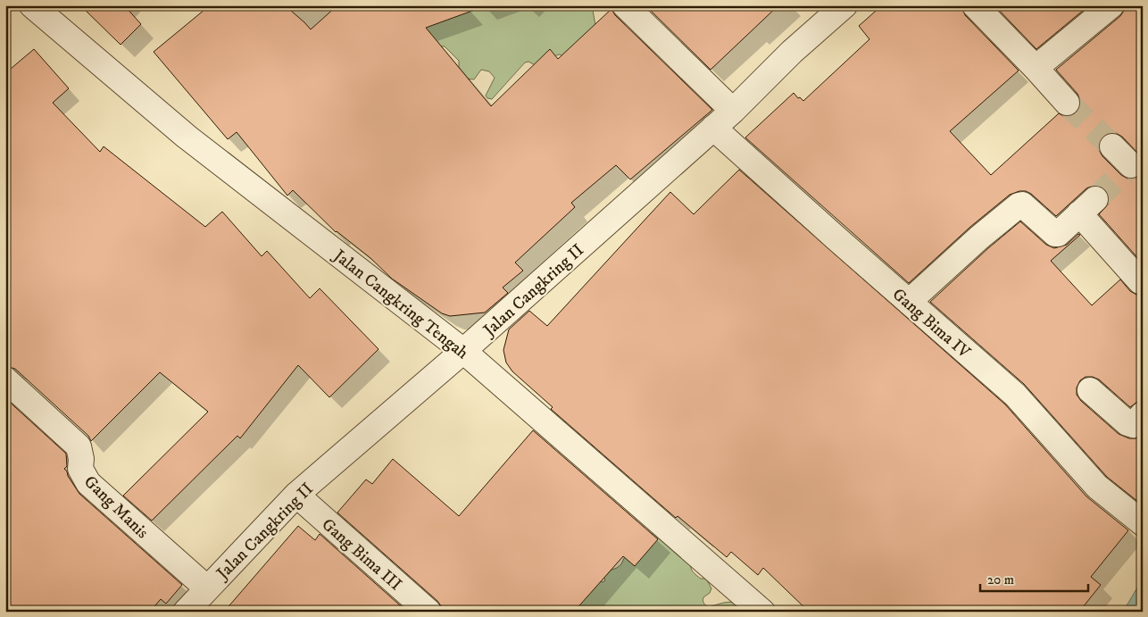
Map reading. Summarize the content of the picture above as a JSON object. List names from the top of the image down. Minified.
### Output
{"streets":{"street":["Jalan Cangkring II","Jalan Cangkring Tengah","Gang Bima IV","Gang Manis","Gang Bima III"]},"crossings":[["Jalan Cangkring II","Jalan Cangkring Tengah"],["Jalan Cangkring II","Gang Bima IV"],["Jalan Cangkring II","Gang Manis"],["Jalan Cangkring II","Gang Bima III"]],"scale_bar":"20 m"}
